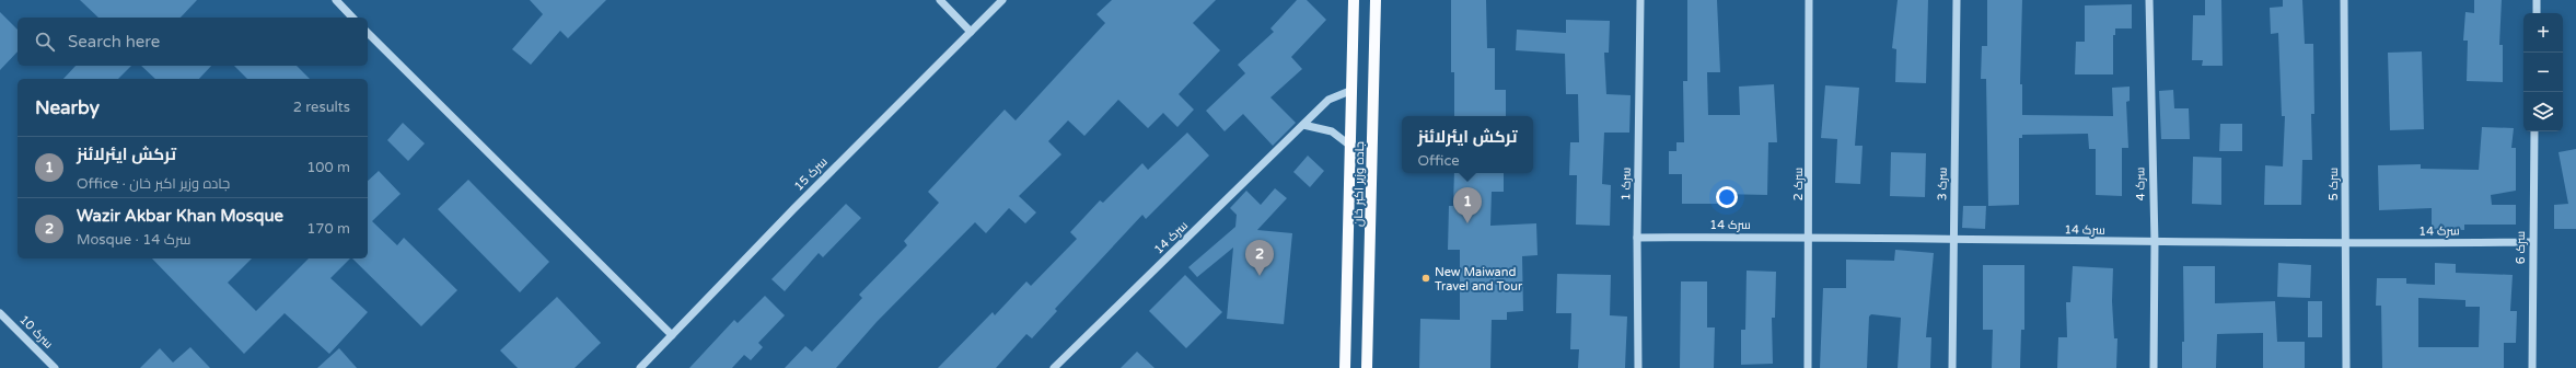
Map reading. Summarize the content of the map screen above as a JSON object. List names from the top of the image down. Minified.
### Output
{"streets":{"main road":["جاده وزیر اکبر خان"],"street":["سرک 15","سرک 1","سرک 2","سرک 3","سرک 4","سرک 5","سرک 14","سرک 6","سرک 10"]},"crossings":[["سرک 1","سرک 14"],["سرک 2","سرک 14"],["سرک 3","سرک 14"],["سرک 4","سرک 14"],["سرک 5","سرک 14"],["سرک 14","سرک 6"]],"places":["New Maiwand Travel and Tour"],"page":{"map_buttons":["+","−"],"search":"Search here","heading":["Nearby","2 results"],"popup":["ترکش ایئرلائنز","Office"],"list":[{"mark":"1","name":"ترکش ایئرلائنز","note":"Office · جاده وزیر اکبر خان","value":"100 m"},{"mark":"2","name":"Wazir Akbar Khan Mosque","note":"Mosque · سرک 14","value":"170 m"}],"pins":["1","2"]}}
